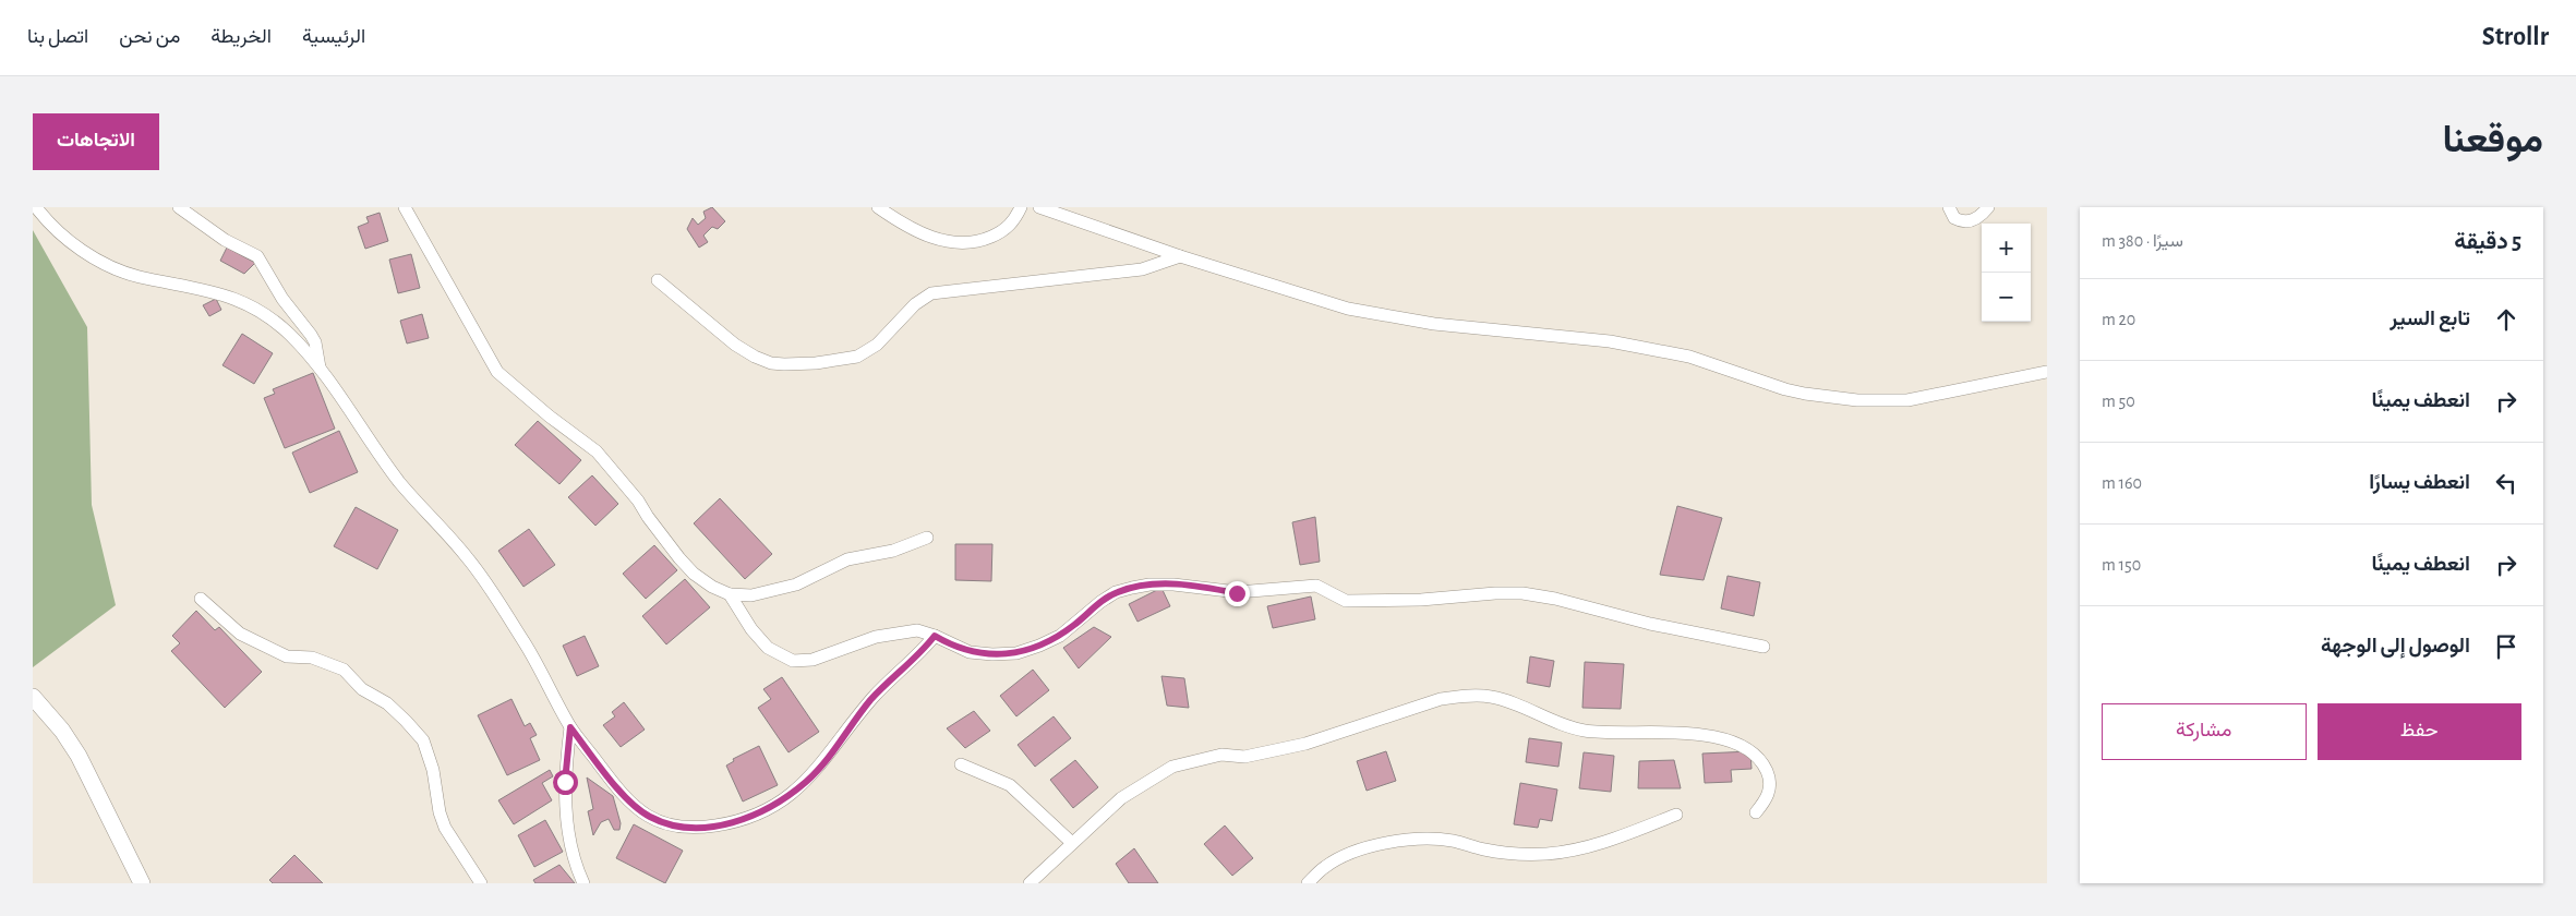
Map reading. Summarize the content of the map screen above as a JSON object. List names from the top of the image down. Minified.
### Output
{"page":{"header":"Strollr","nav":["الرئيسية","الخريطة","من نحن","اتصل بنا"],"title":"موقعنا","buttons":["الاتجاهات",["حفظ","مشاركة"]],"heading":["5 دقيقة","سيرًا · 380 m"],"map_buttons":["+","−"],"list":[["تابع السير","20 m"],["انعطف يمينًا","50 m"],["انعطف يسارًا","160 m"],["انعطف يمينًا","150 m"],"الوصول إلى الوجهة"]}}
